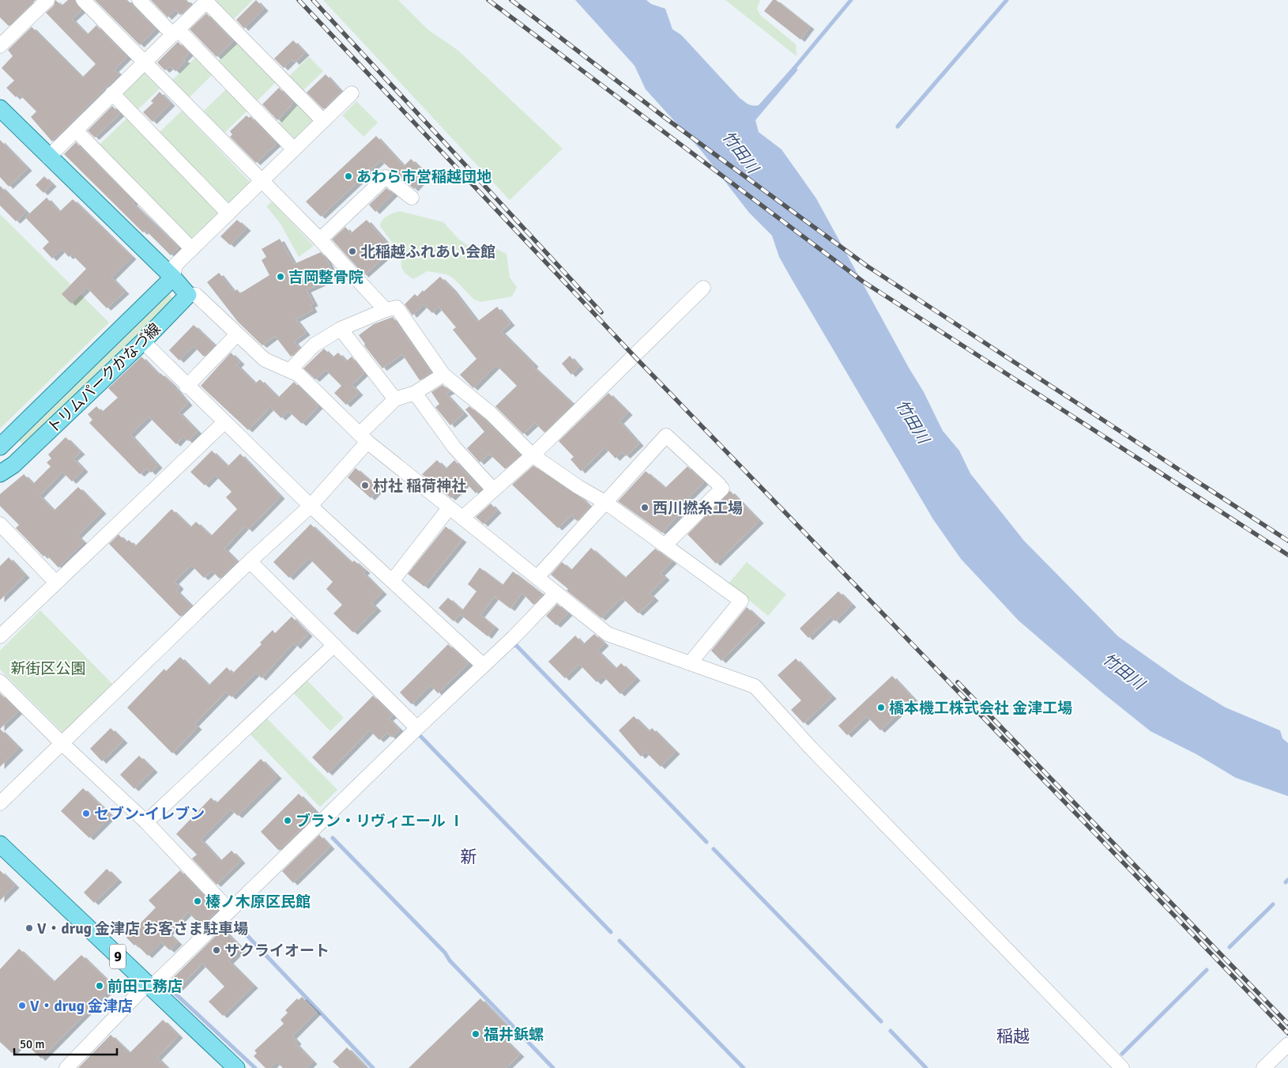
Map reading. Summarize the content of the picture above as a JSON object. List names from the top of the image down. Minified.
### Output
{"streets":{"main road":["トリムパークかなづ線","9"]},"districts":["新","稲越"],"water":["竹田川"],"parks":["新街区公園"],"places":["あわら市営稲越団地","北稲越ふれあい会館","吉岡整骨院","村社 稲荷神社","西川撚糸工場","橋本機工株式会社 金津工場","セブン-イレブン","ブラン・リヴィエール Ⅰ","榛ノ木原区民館","V・drug 金津店 お客さま駐車場","サクライオート","前田工務店","V・drug 金津店","福井鋲螺"],"scale_bar":"50 m"}
